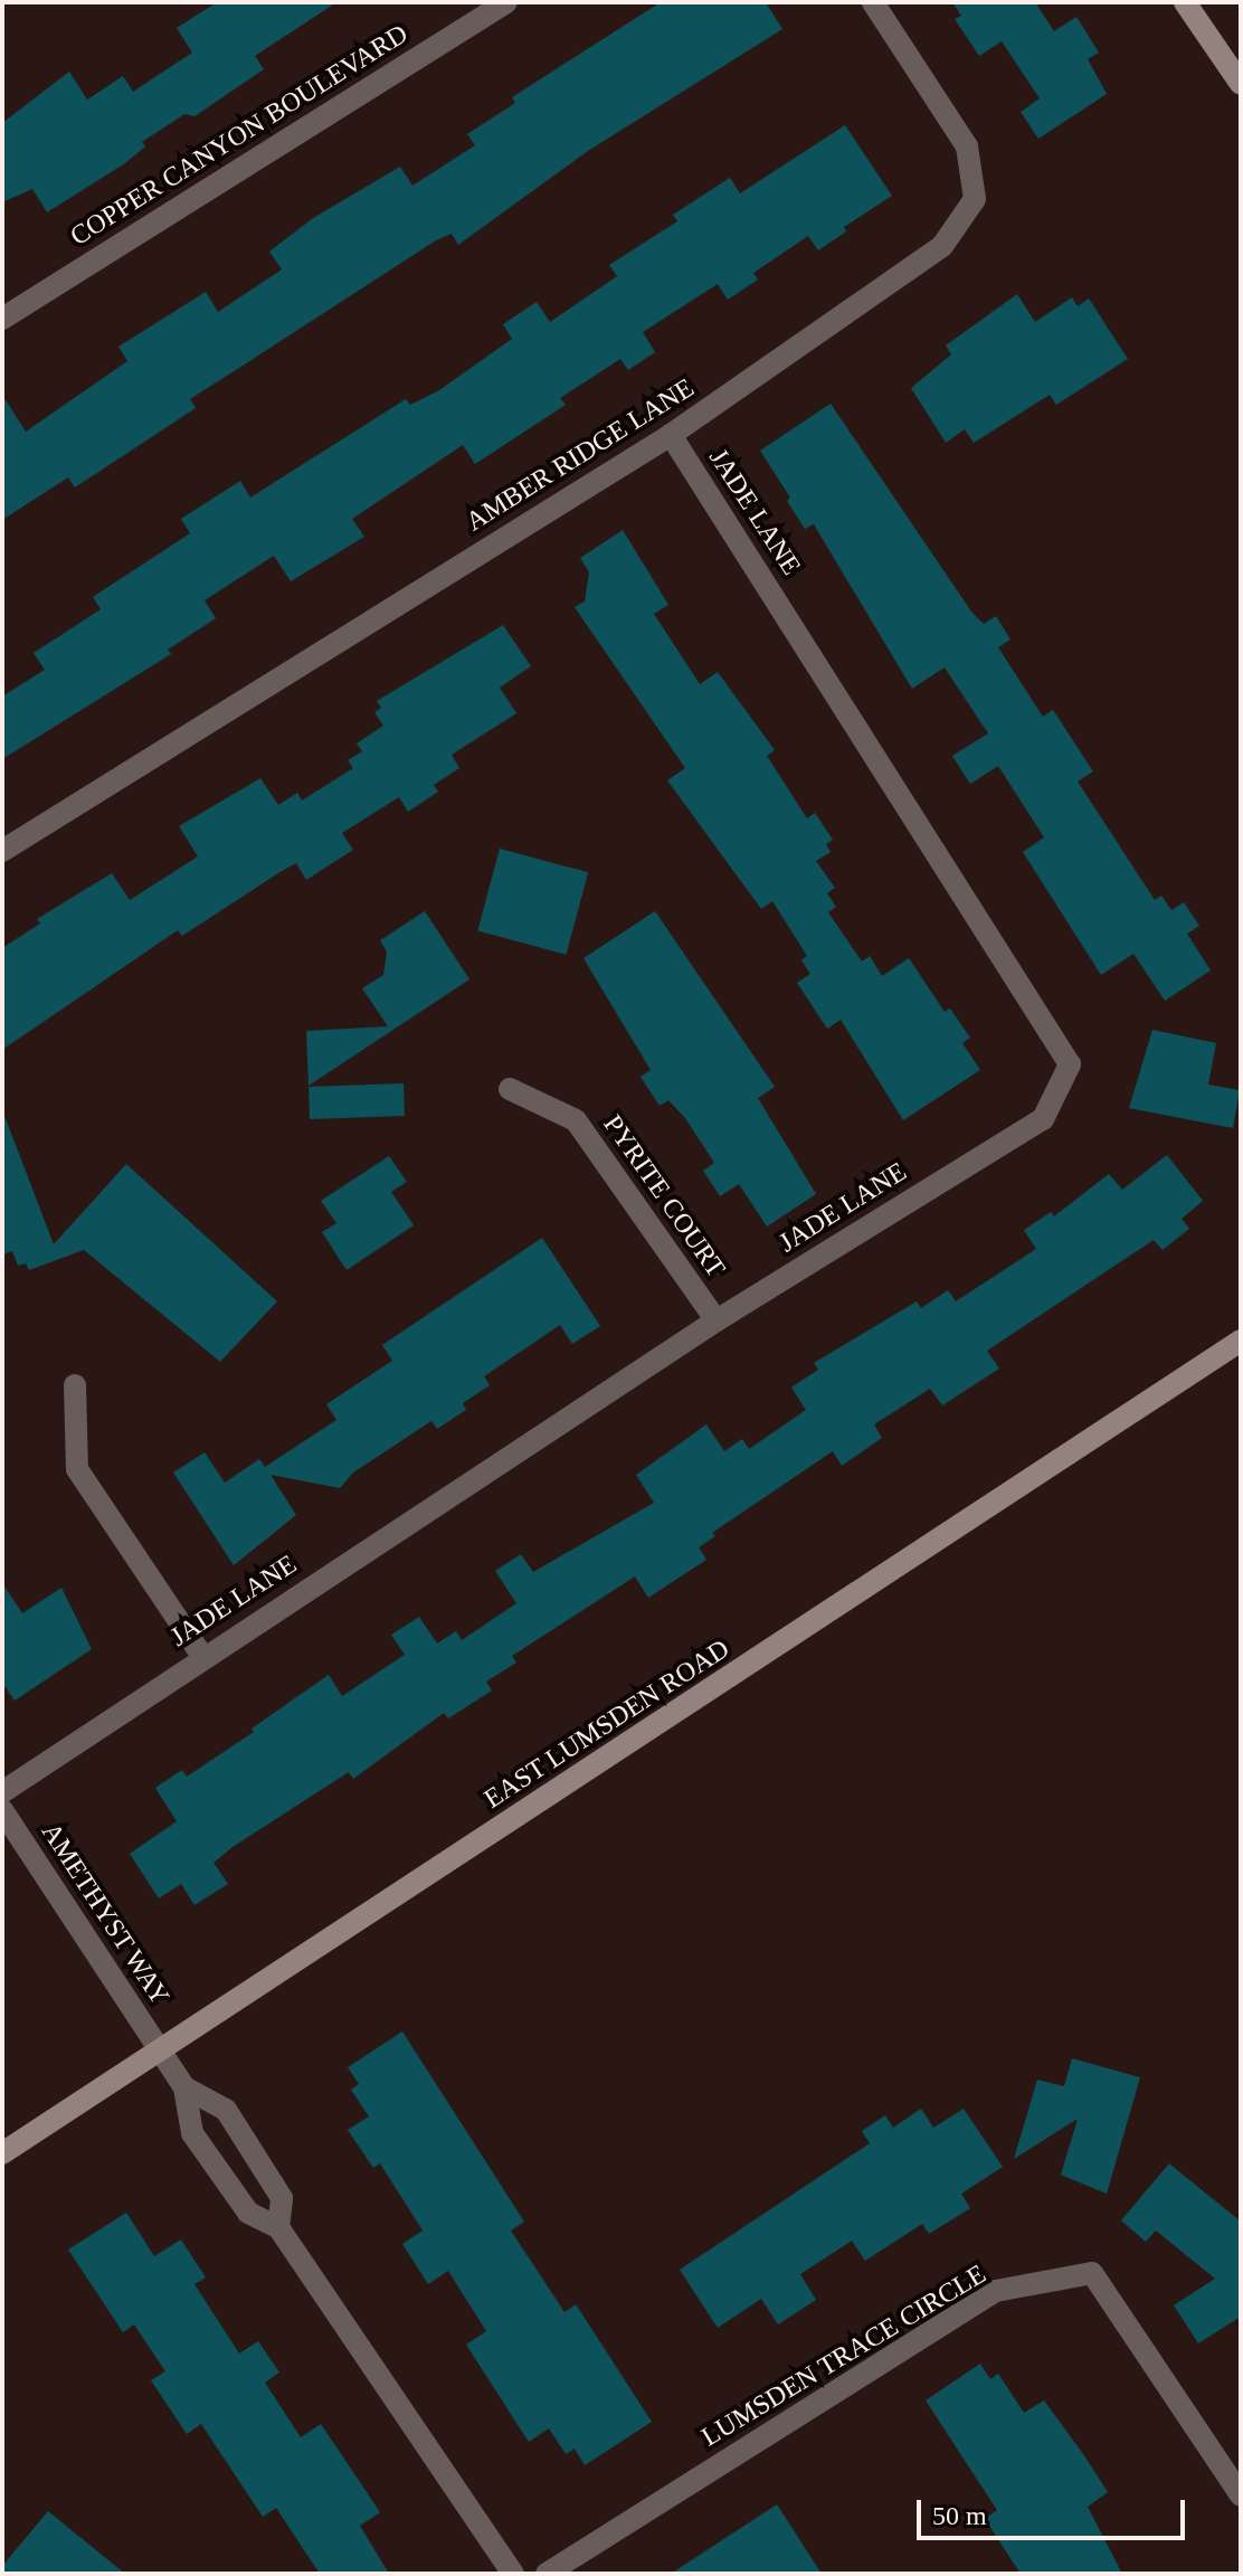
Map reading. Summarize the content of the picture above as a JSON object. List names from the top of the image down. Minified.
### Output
{"streets":{"street":["COPPER CANYON BOULEVARD","AMBER RIDGE LANE","JADE LANE","PYRITE COURT","EAST LUMSDEN ROAD","AMETHYST WAY","LUMSDEN TRACE CIRCLE"]},"crossings":[["AMBER RIDGE LANE","JADE LANE"],["JADE LANE","PYRITE COURT"],["EAST LUMSDEN ROAD","AMETHYST WAY"]],"scale_bar":"50 m"}
